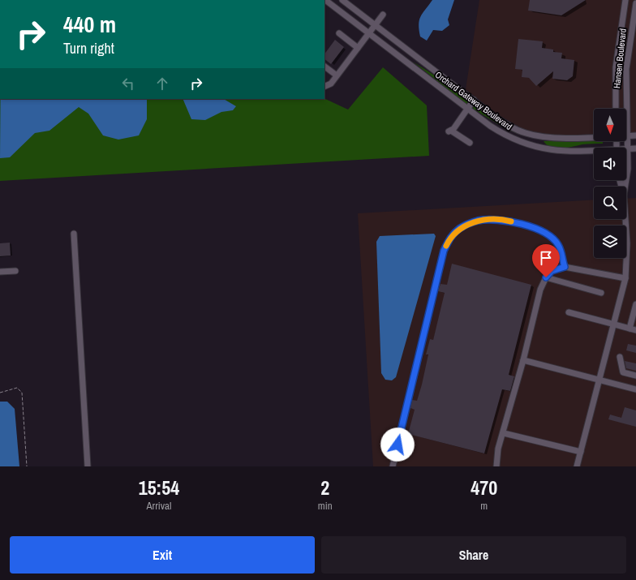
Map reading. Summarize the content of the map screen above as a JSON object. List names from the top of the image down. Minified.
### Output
{"streets":{"street":["Hansen Boulevard","Orchard Gateway Boulevard"]},"crossings":[["Hansen Boulevard","Orchard Gateway Boulevard"]],"north":"bottom","page":{"turn":["440 m","Turn right"],"eta":["15:54","Arrival","2","min","470","m"],"buttons":["Exit","Share"]}}
